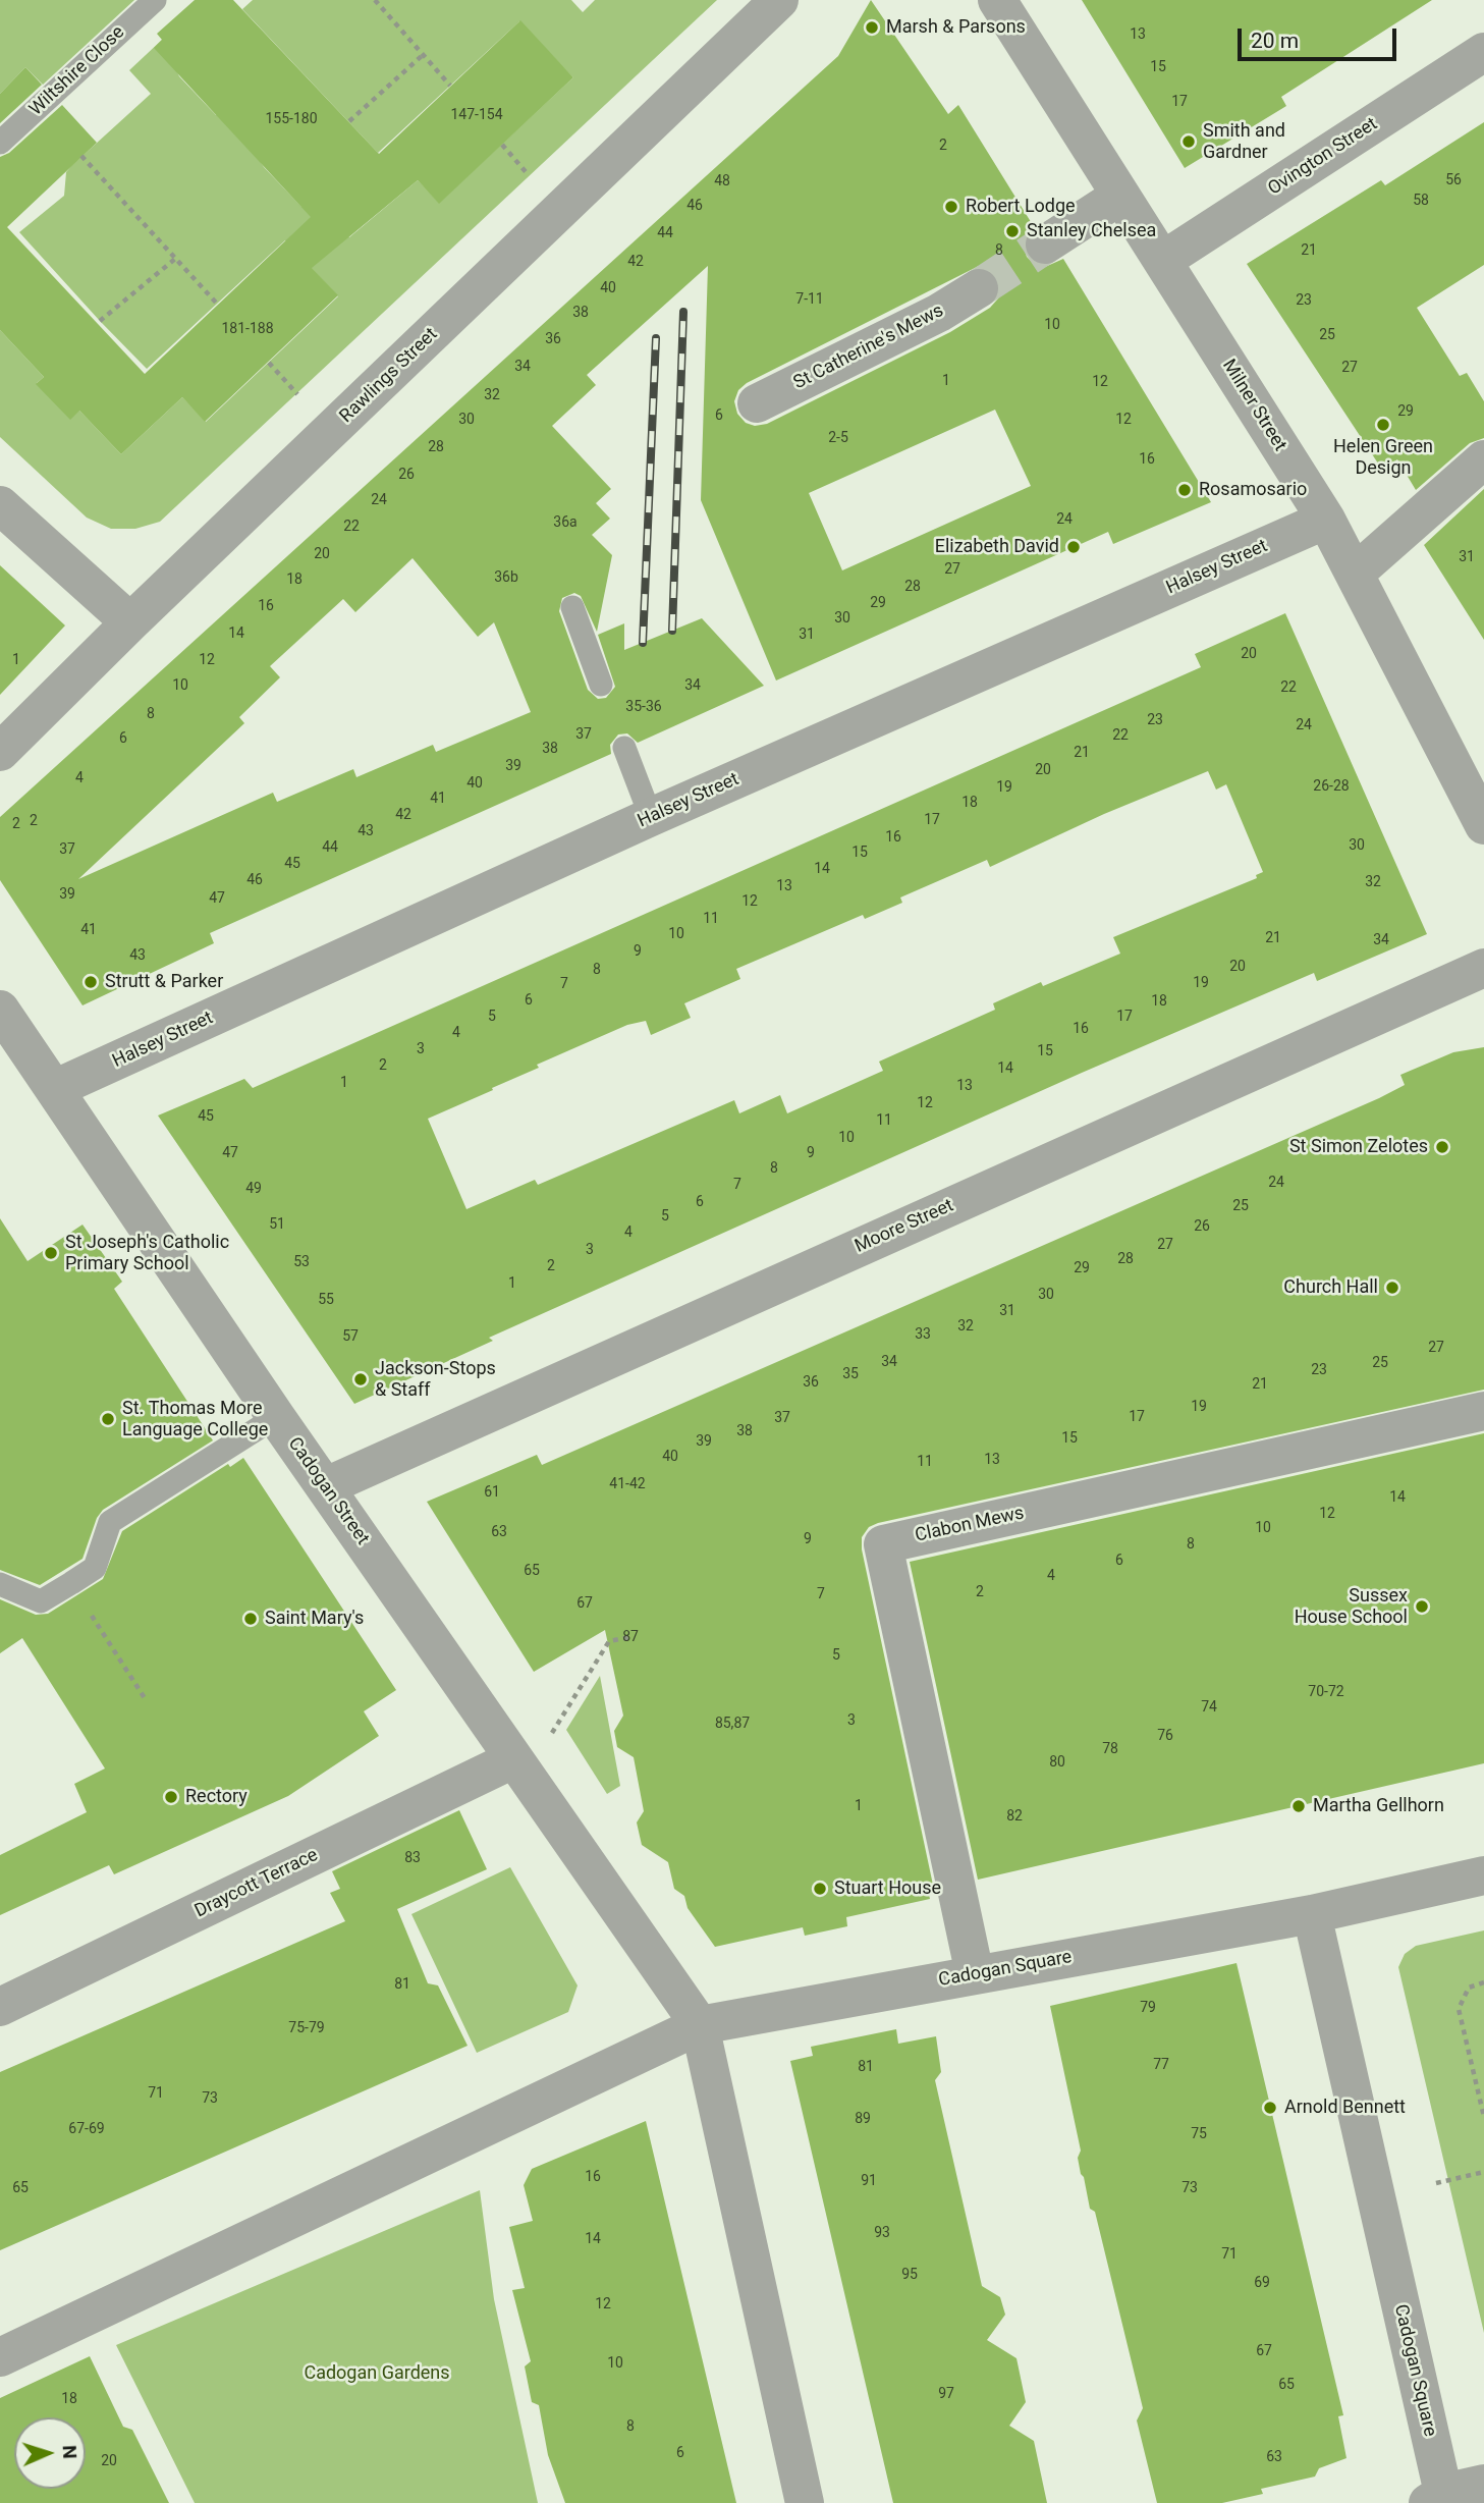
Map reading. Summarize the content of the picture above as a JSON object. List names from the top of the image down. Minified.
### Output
{"streets":{"street":["Ovington Street","St Catherine's Mews","Rawlings Street","Milner Street","Halsey Street","Moore Street","Cadogan Street","Clabon Mews","Draycott Terrace","Cadogan Square"],"lane":["Wiltshire Close"]},"crossings":[["Ovington Street","Milner Street"],["Milner Street","Halsey Street"],["Halsey Street","Cadogan Street"],["Moore Street","Cadogan Street"],["Cadogan Street","Draycott Terrace"],["Clabon Mews","Cadogan Square"]],"parks":["Cadogan Gardens"],"places":["Marsh & Parsons","Smith and Gardner","Robert Lodge","Stanley Chelsea","Helen Green Design","Rosamosario","Elizabeth David","Strutt & Parker","St Simon Zelotes","St Joseph's Catholic Primary School","Church Hall","Jackson-Stops & Staff","St. Thomas More Language College","Sussex House School","Saint Mary's","Rectory","Martha Gellhorn","Stuart House","Arnold Bennett"],"house_numbers":["13","15","17","147-154","155-180","2","56","48","58","46","44","8","21","42","40","7-11","23","38","10","181-188","25","36","34","27","1","12","32","29","6","30","12","2-5","28","16","26","24","24","36a","22","20","31","27","36b","18","28","29","16","30","14","31","20","1","12","10","34","22","35-36","8","23","24","37","22","6","38","21","39","20","4","40","26-28","19","41","18","42","17","2","2","43","16","30","44","37","15","45","14","46","32","13","39","47","12","11","41","10","21","34","9","43","20","8","19","7","6","18","5","17","16","4","3","15","2","14","1","13","12","45","11","10","47","9","8","24","7","49","6","25","5","51","26","4","27","3","28","53","2","29","1","30","55","31","32","33","57","27","34","25","23","35","36","21","19","17","37","38","15","39","40","13","11","41-42","61","14","12","10","63","9","8","6","65","4","2","7","67","87","5","70-72","74","3","85,87","76","78","80","1","82","83","81","79","75-79","77","81","71","73","89","67-69","75","16","91","65","73","93","14","71","95","69","12","67","10","65","97","18","8","6","63","20"],"scale_bar":"20 m","north":"right"}
